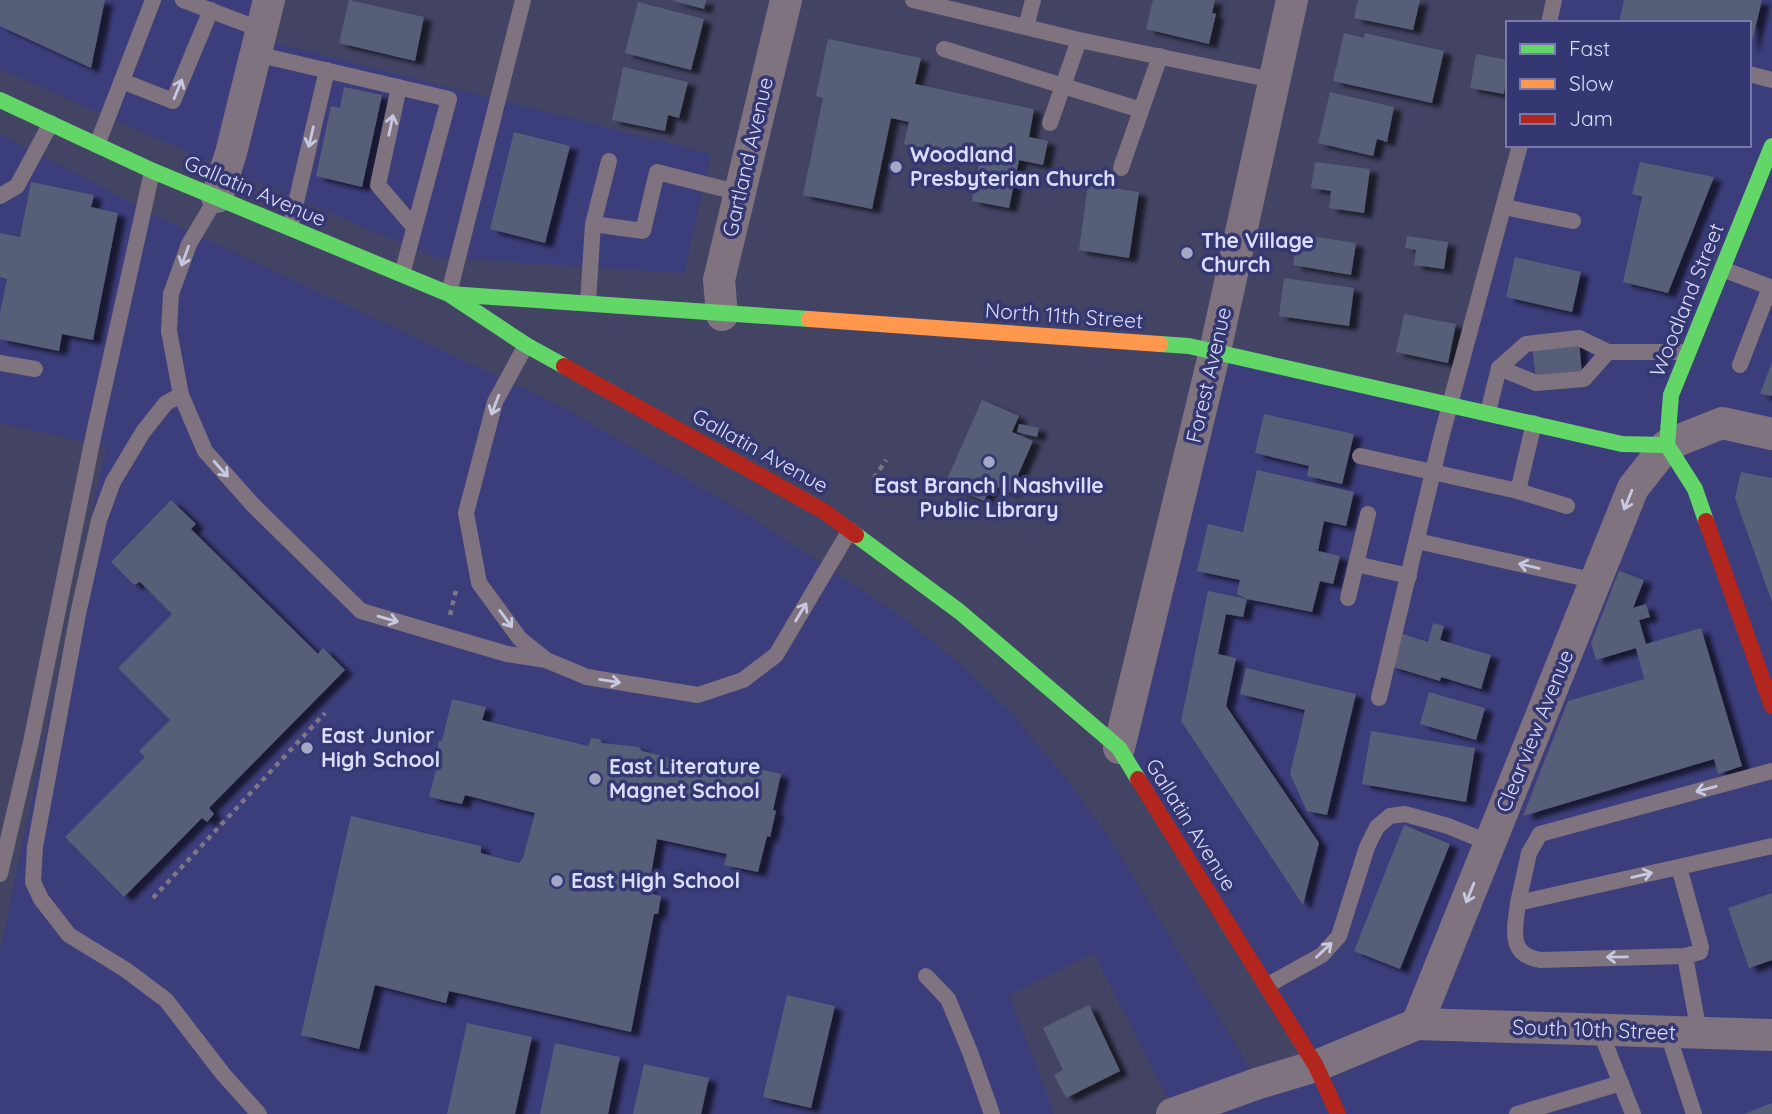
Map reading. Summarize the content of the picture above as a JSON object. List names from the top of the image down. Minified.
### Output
{"streets":{"street":["Gartland Avenue","Gallatin Avenue","Woodland Street","North 11th Street","Forest Avenue","Clearview Avenue","South 10th Street"]},"crossings":[["Gartland Avenue","North 11th Street"],["Gallatin Avenue","North 11th Street"],["Gallatin Avenue","Forest Avenue"],["Woodland Street","North 11th Street"],["Woodland Street","Clearview Avenue"],["North 11th Street","Forest Avenue"],["North 11th Street","Clearview Avenue"],["Clearview Avenue","South 10th Street"]],"one_way":["Clearview Avenue"],"places":["Woodland Presbyterian Church","The Village Church","East Branch | Nashville Public Library","East Junior High School","East Literature Magnet School","East High School"],"legend":["Fast","Slow","Jam"]}
